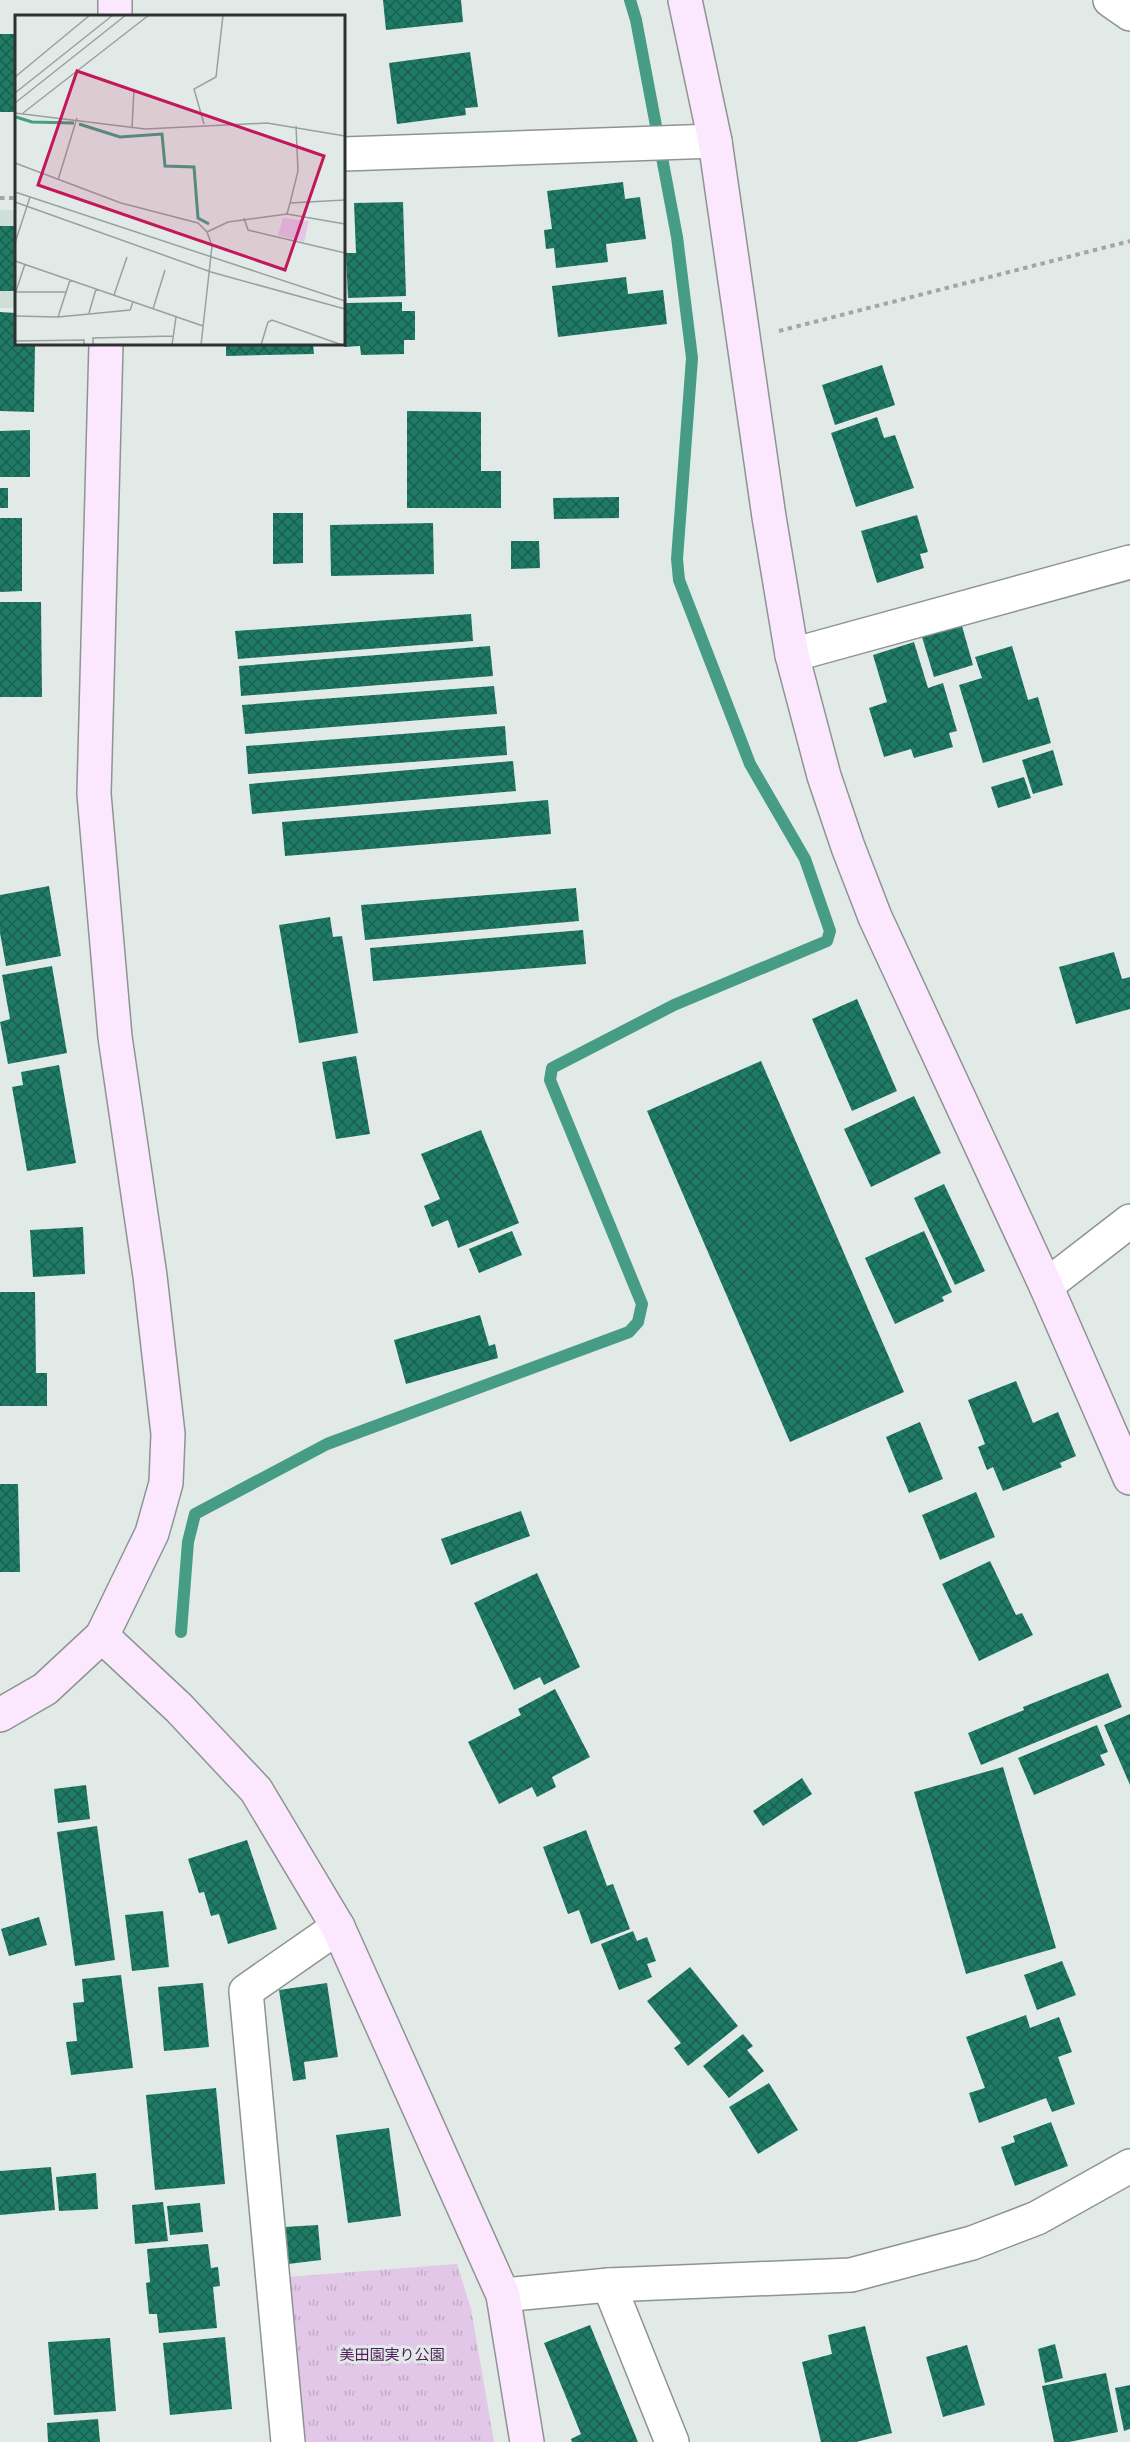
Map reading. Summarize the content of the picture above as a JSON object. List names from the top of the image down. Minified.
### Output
{"parks":["美田園実り公園"]}
